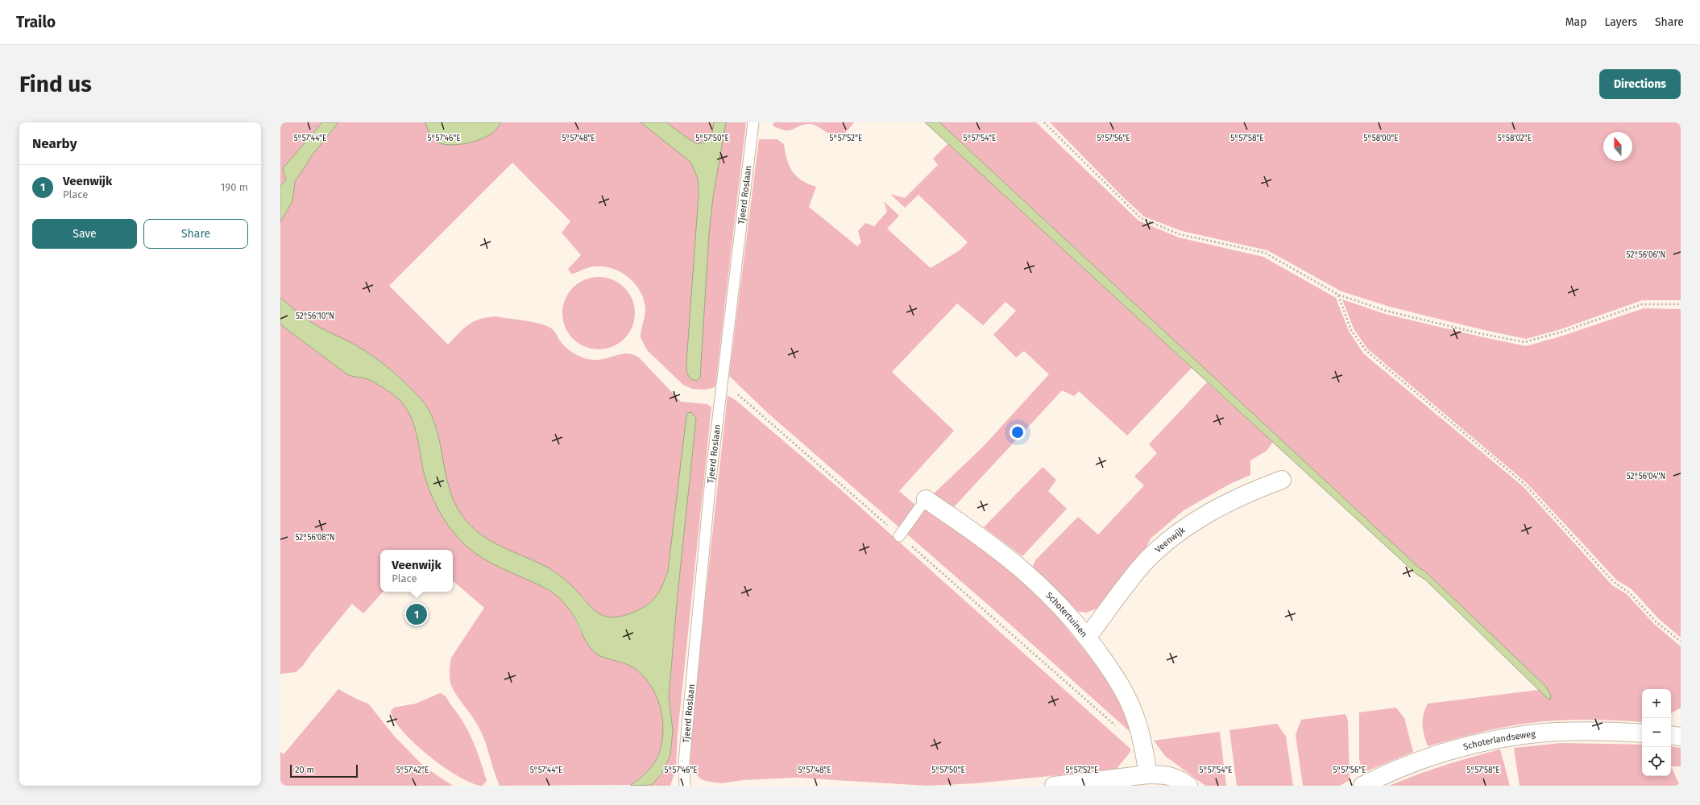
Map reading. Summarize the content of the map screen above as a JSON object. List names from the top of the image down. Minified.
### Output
{"streets":{"street":["Veenwijk","Schotertuinen","Schoterlandseweg"],"lane":["Tjeerd Roslaan"]},"crossings":[["Veenwijk","Schotertuinen"]],"scale_bar":"20 m","north":"top","page":{"header":"Trailo","nav":["Map","Layers","Share"],"buttons":["Directions",["Save","Share"]],"title":"Find us","heading":"Nearby","list":[{"mark":"1","name":"Veenwijk","note":"Place","value":"190 m"}],"popup":["Veenwijk","Place"],"pins":"1","map_buttons":["+","−"],"scale":"20 m"},"coordinates":["5°57'44\"E","5°57'46\"E","5°57'48\"E","5°57'50\"E","5°57'52\"E","5°57'54\"E","5°57'56\"E","5°57'58\"E","5°58'00\"E","5°58'02\"E","52°56'06\"N","52°56'10\"N","52°56'04\"N","52°56'08\"N","5°57'42\"E"]}
